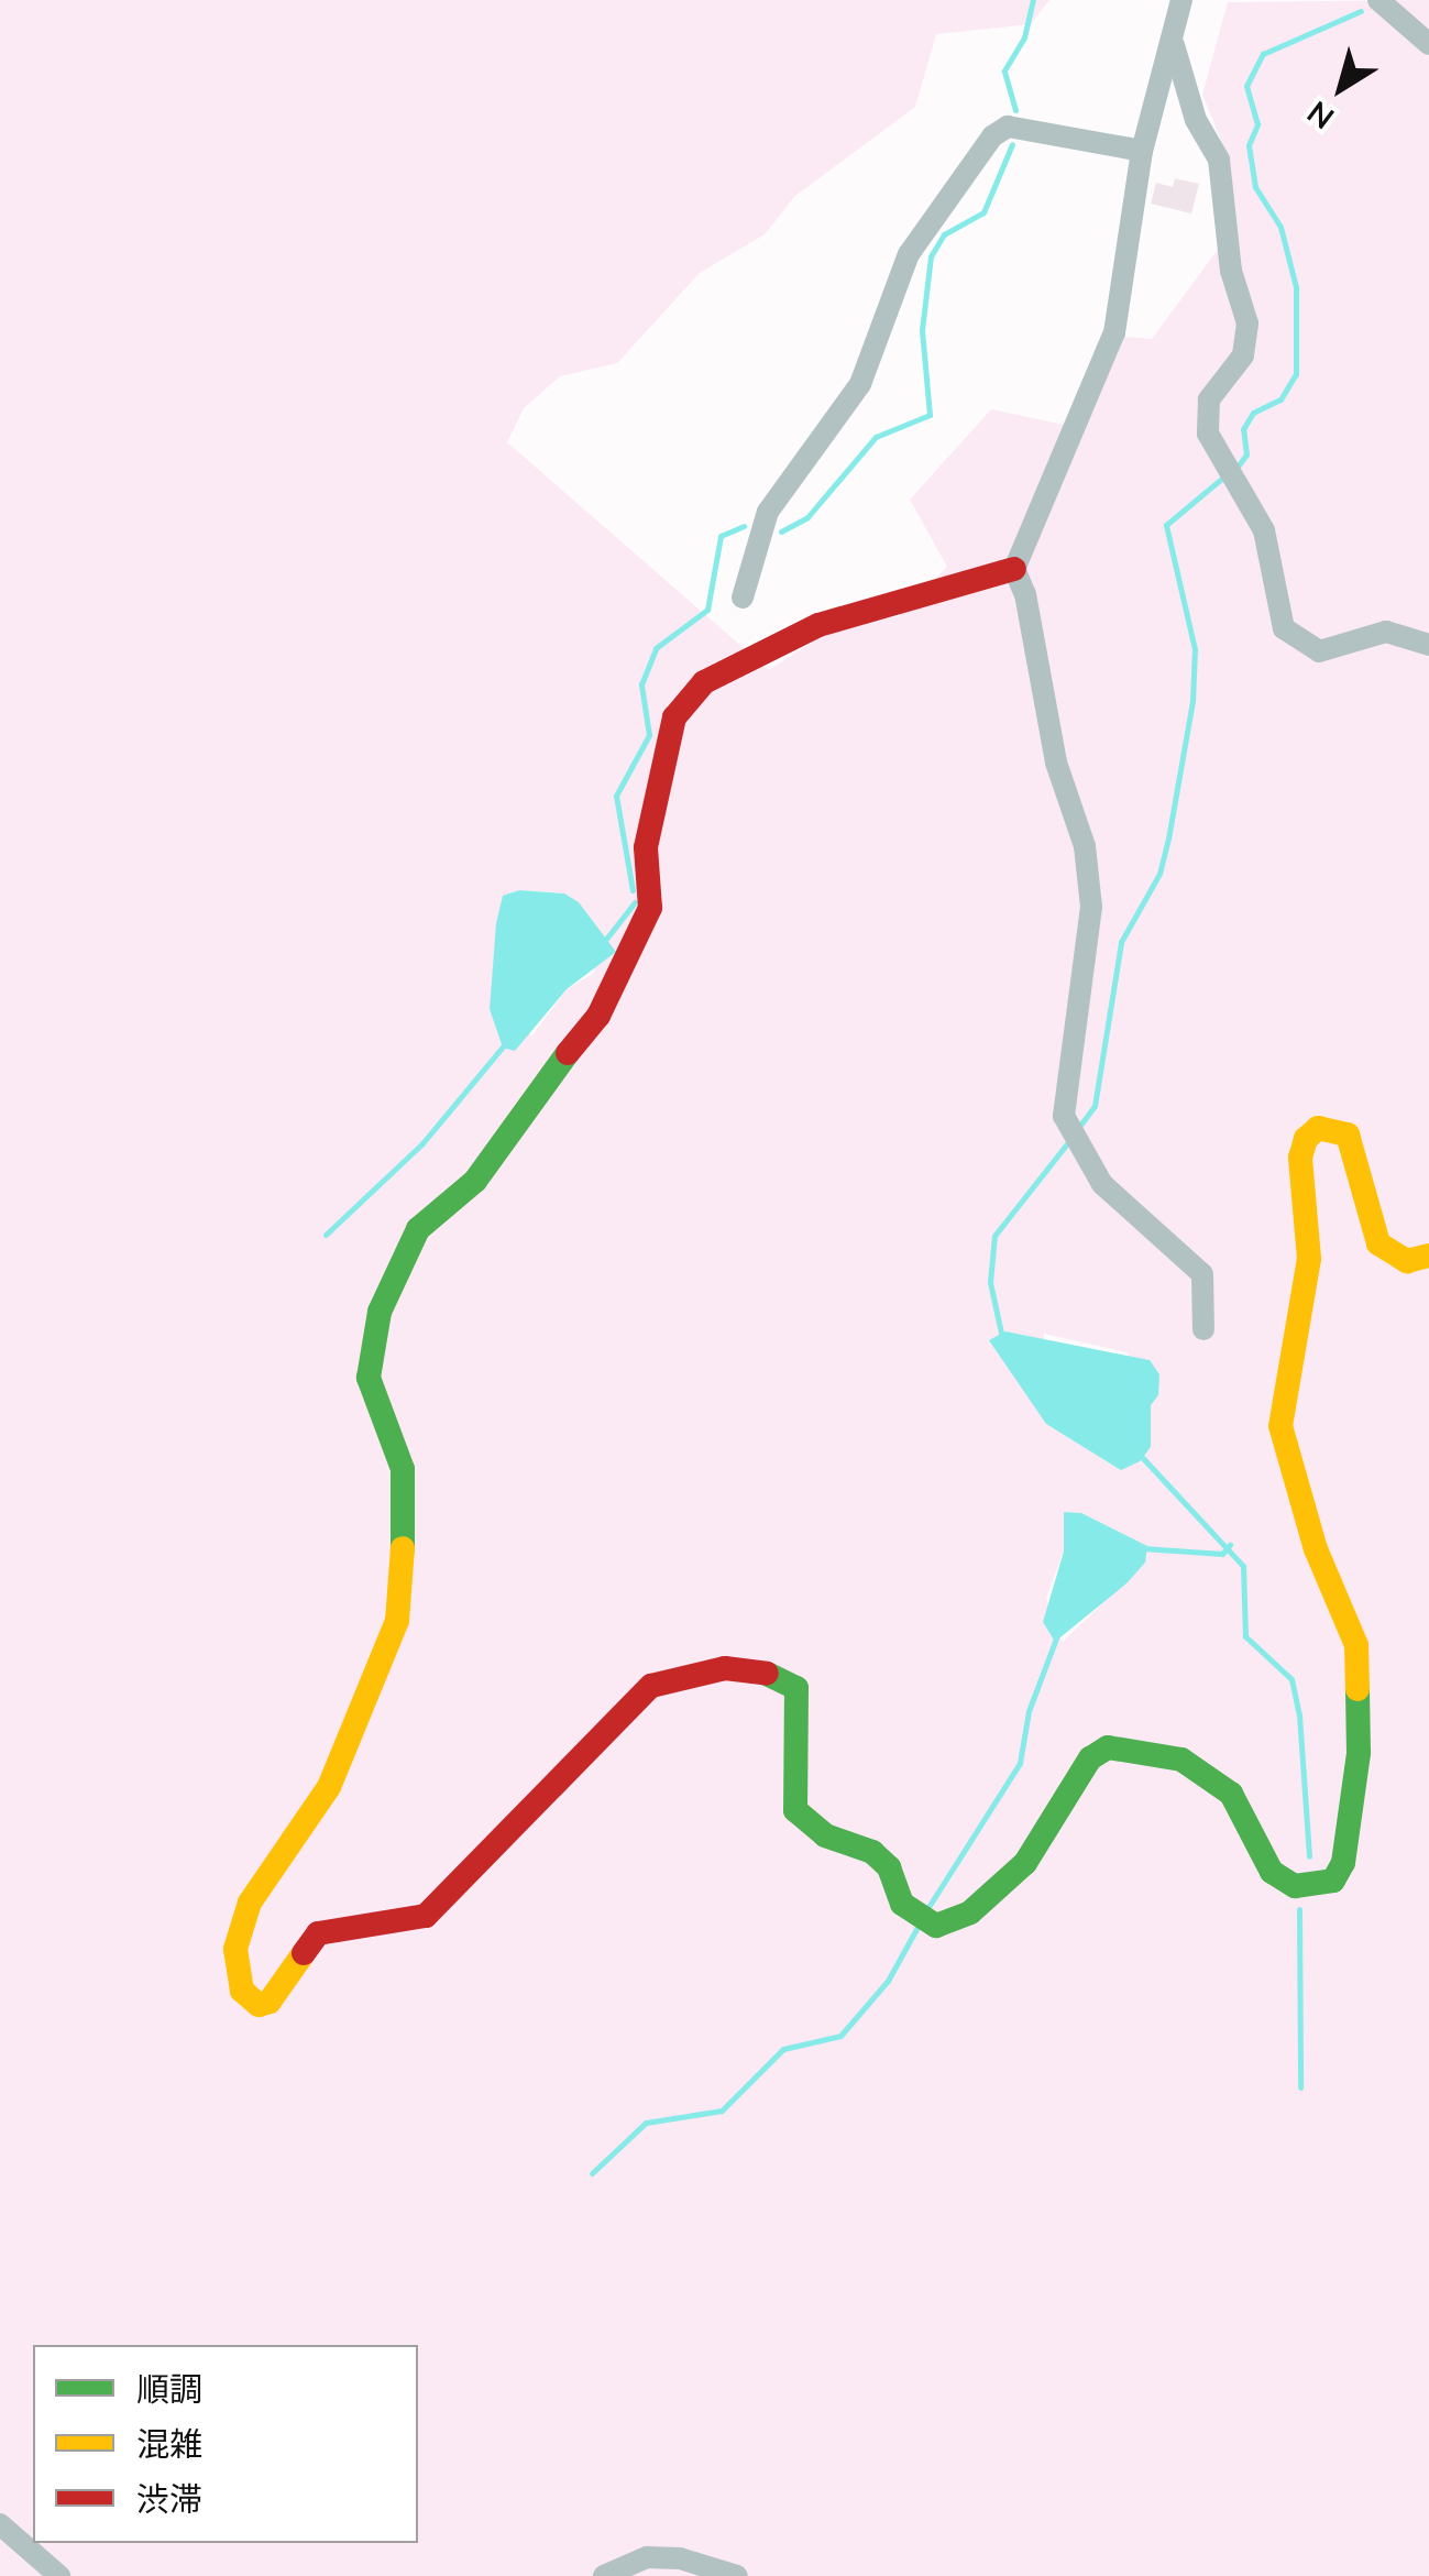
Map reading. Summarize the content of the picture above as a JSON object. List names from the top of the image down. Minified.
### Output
{"legend":["順調","混雑","渋滞"],"north":"bottom left"}
